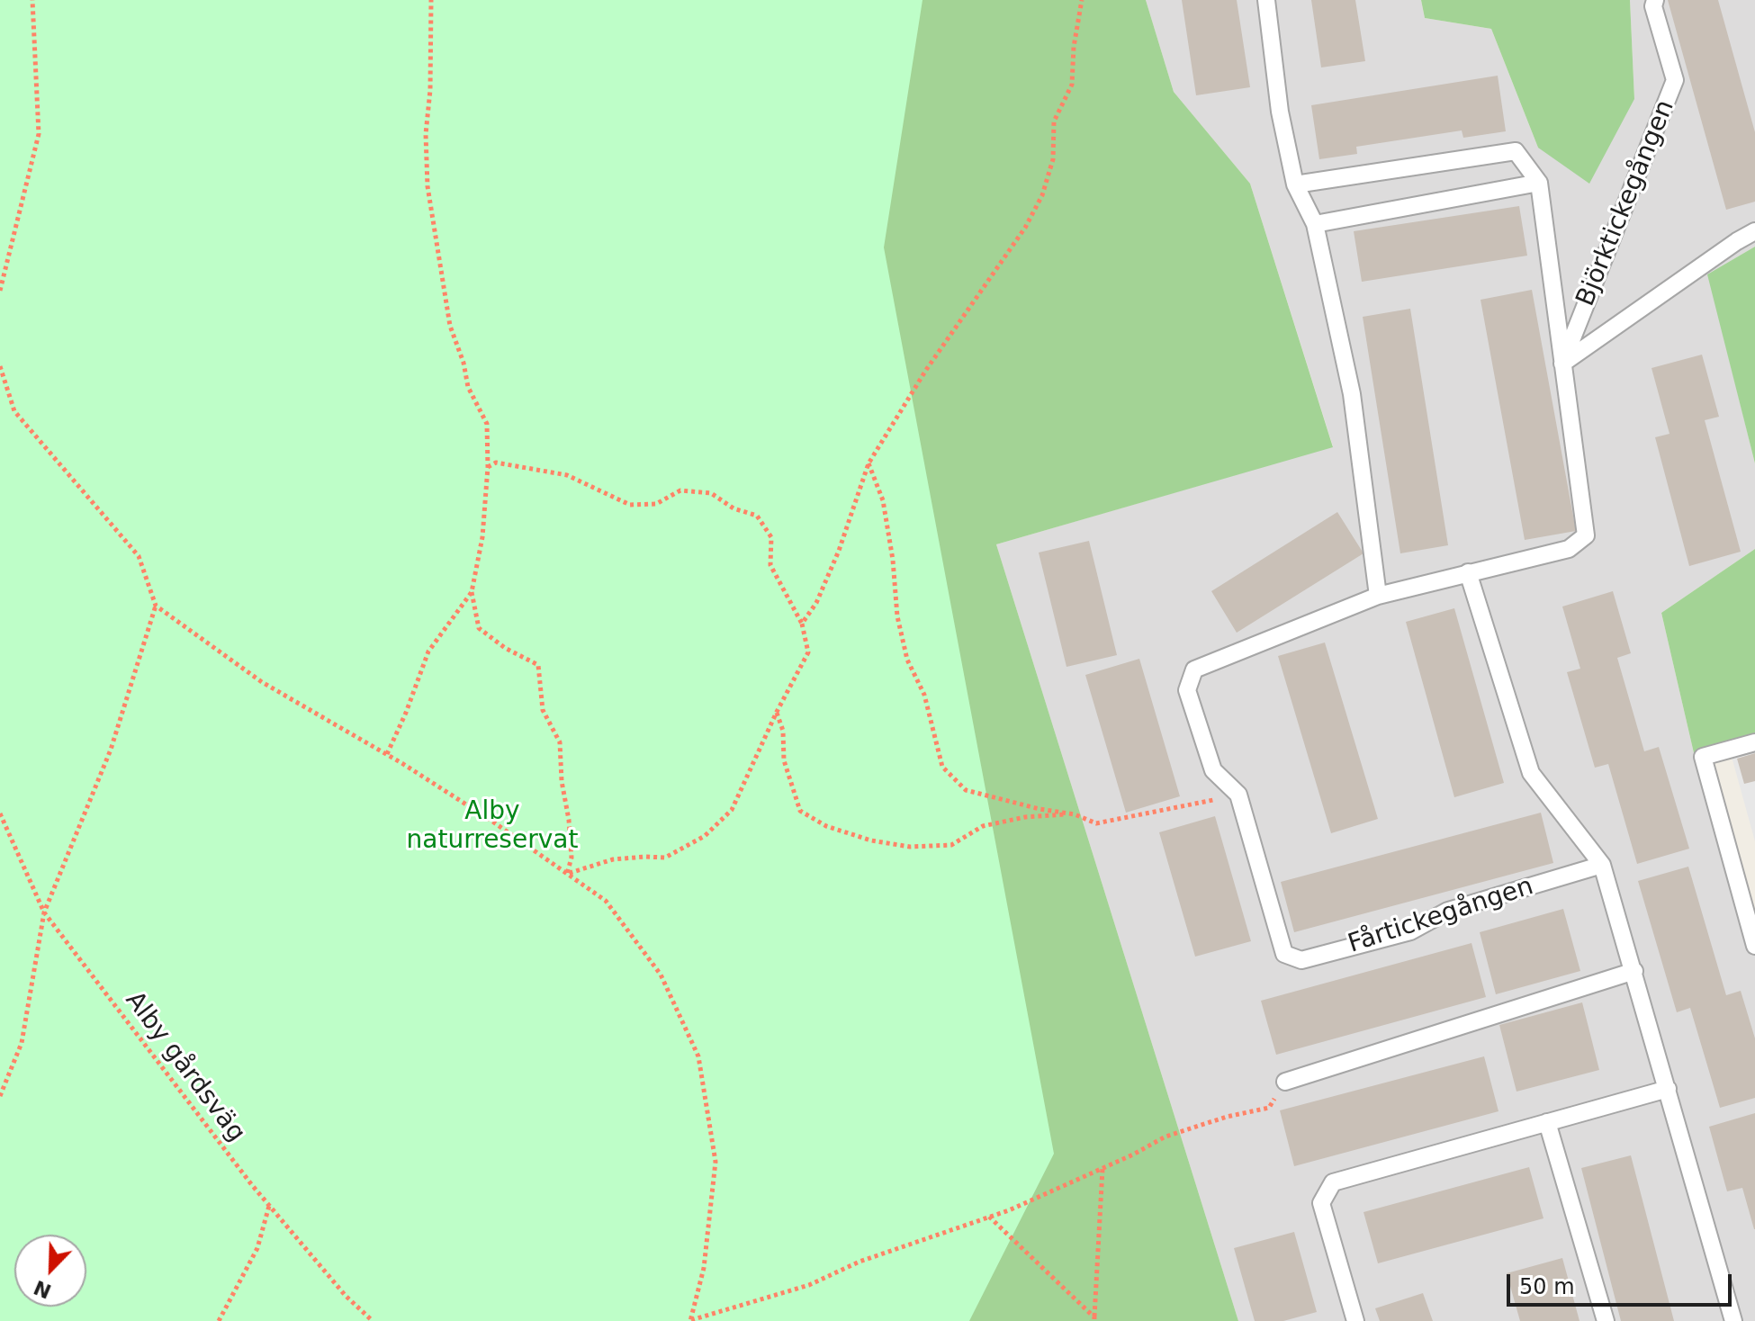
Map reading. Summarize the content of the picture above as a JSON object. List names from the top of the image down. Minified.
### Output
{"streets":{"lane":["Björktickegången","Fårtickegången"],"path":["Alby gårdsväg"]},"crossings":[["Björktickegången","Fårtickegången"]],"parks":["Alby naturreservat"],"scale_bar":"50 m","north":"bottom left"}
